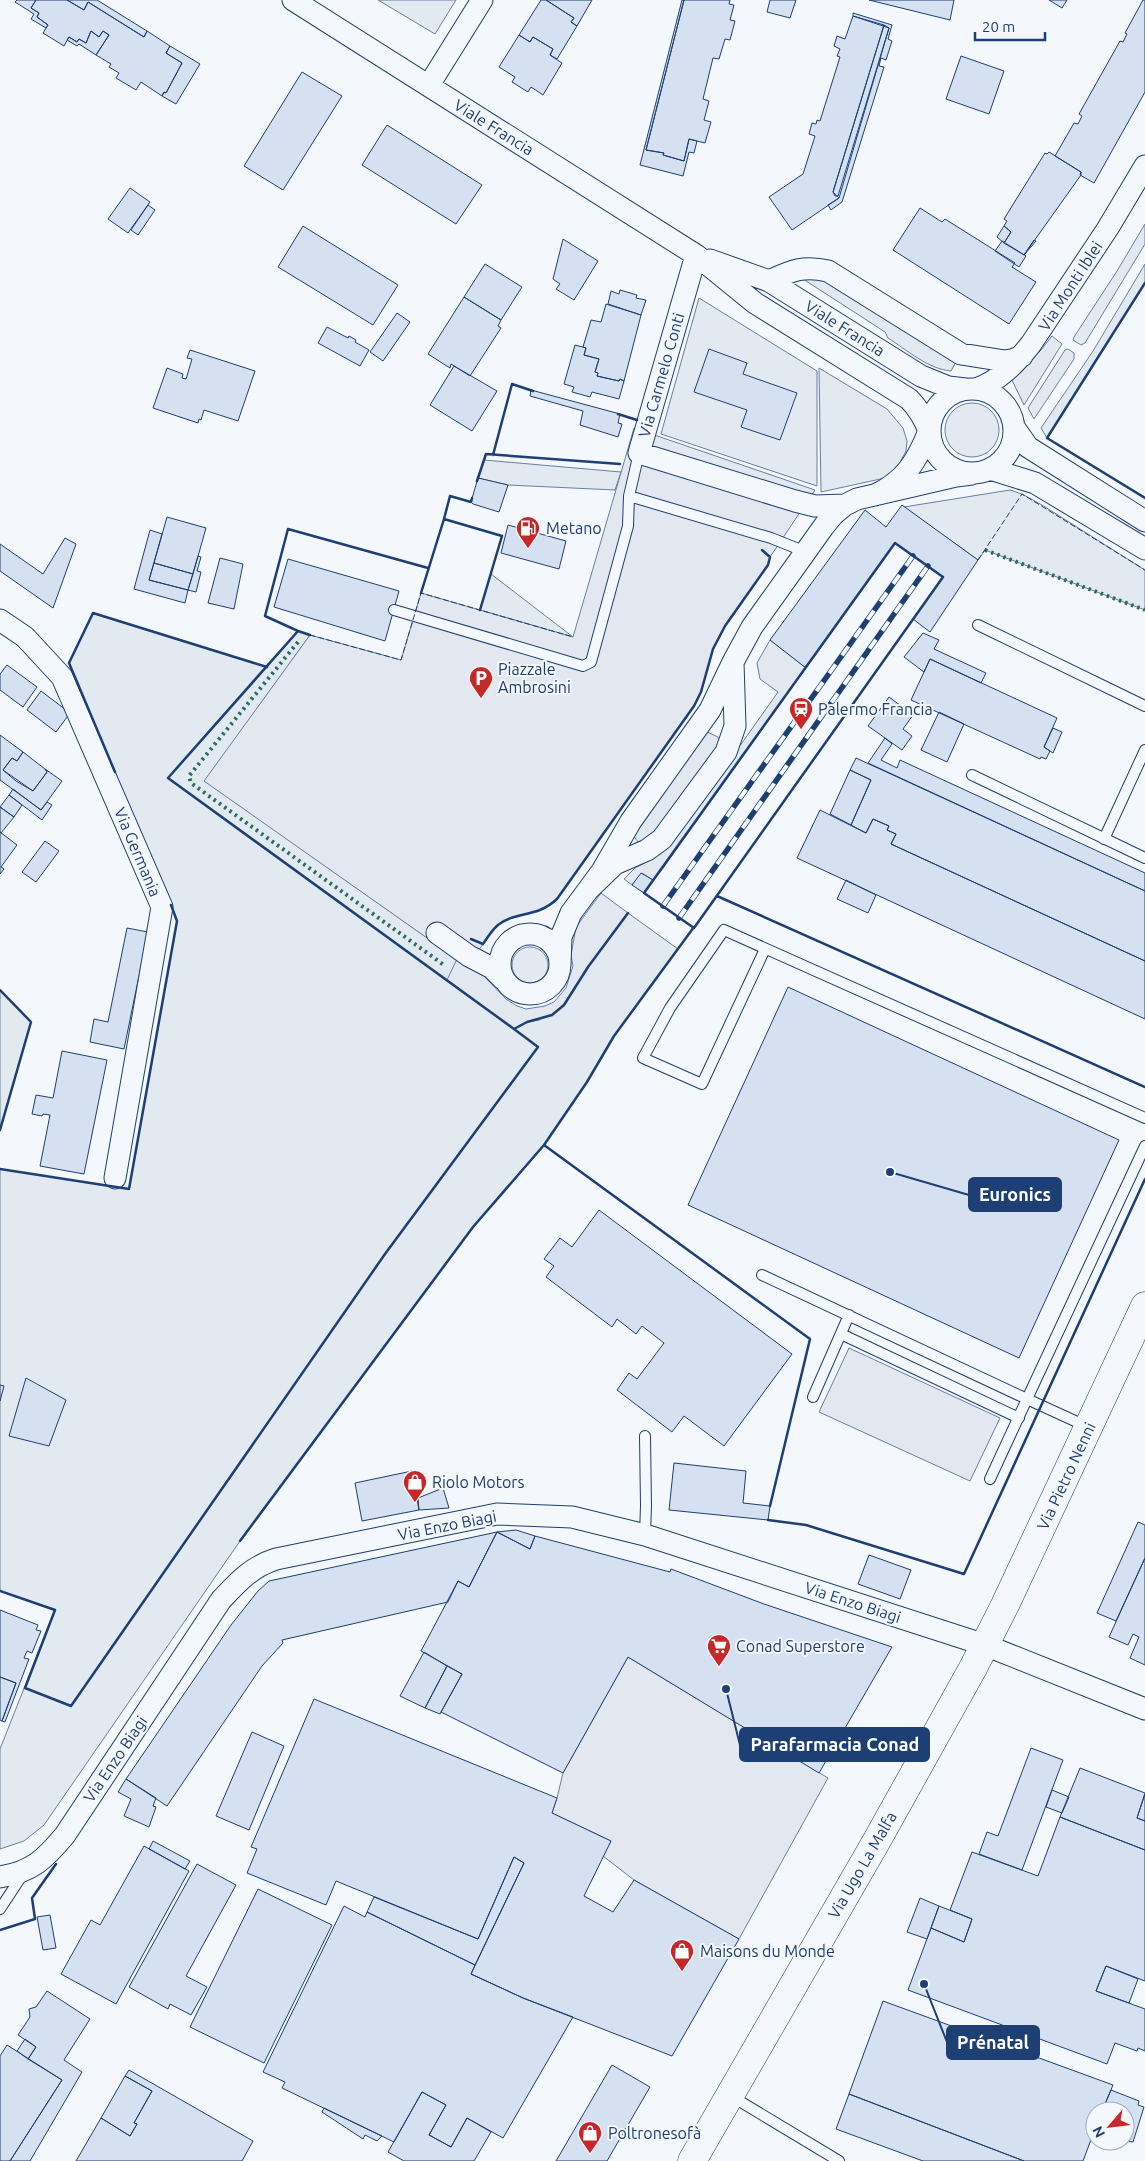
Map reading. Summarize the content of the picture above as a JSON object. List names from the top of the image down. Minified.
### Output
{"streets":{"street":["Viale Francia","Via Monti Iblei","Via Carmelo Conti","Via Germania","Via Pietro Nenni","Via Enzo Biagi","Via Ugo La Malfa"]},"crossings":[["Viale Francia","Via Monti Iblei"],["Viale Francia","Via Carmelo Conti"],["Via Pietro Nenni","Via Enzo Biagi"],["Via Pietro Nenni","Via Ugo La Malfa"],["Via Enzo Biagi","Via Ugo La Malfa"]],"places":{"fuel station":["Metano"],"parking":["Piazzale Ambrosini"],"station":["Palermo Francia"],"other":["Euronics","Parafarmacia Conad","Prénatal"],"shop":["Riolo Motors","Maisons du Monde","Poltronesofà"],"supermarket":["Conad Superstore"]},"scale_bar":"20 m","north":"bottom left"}
